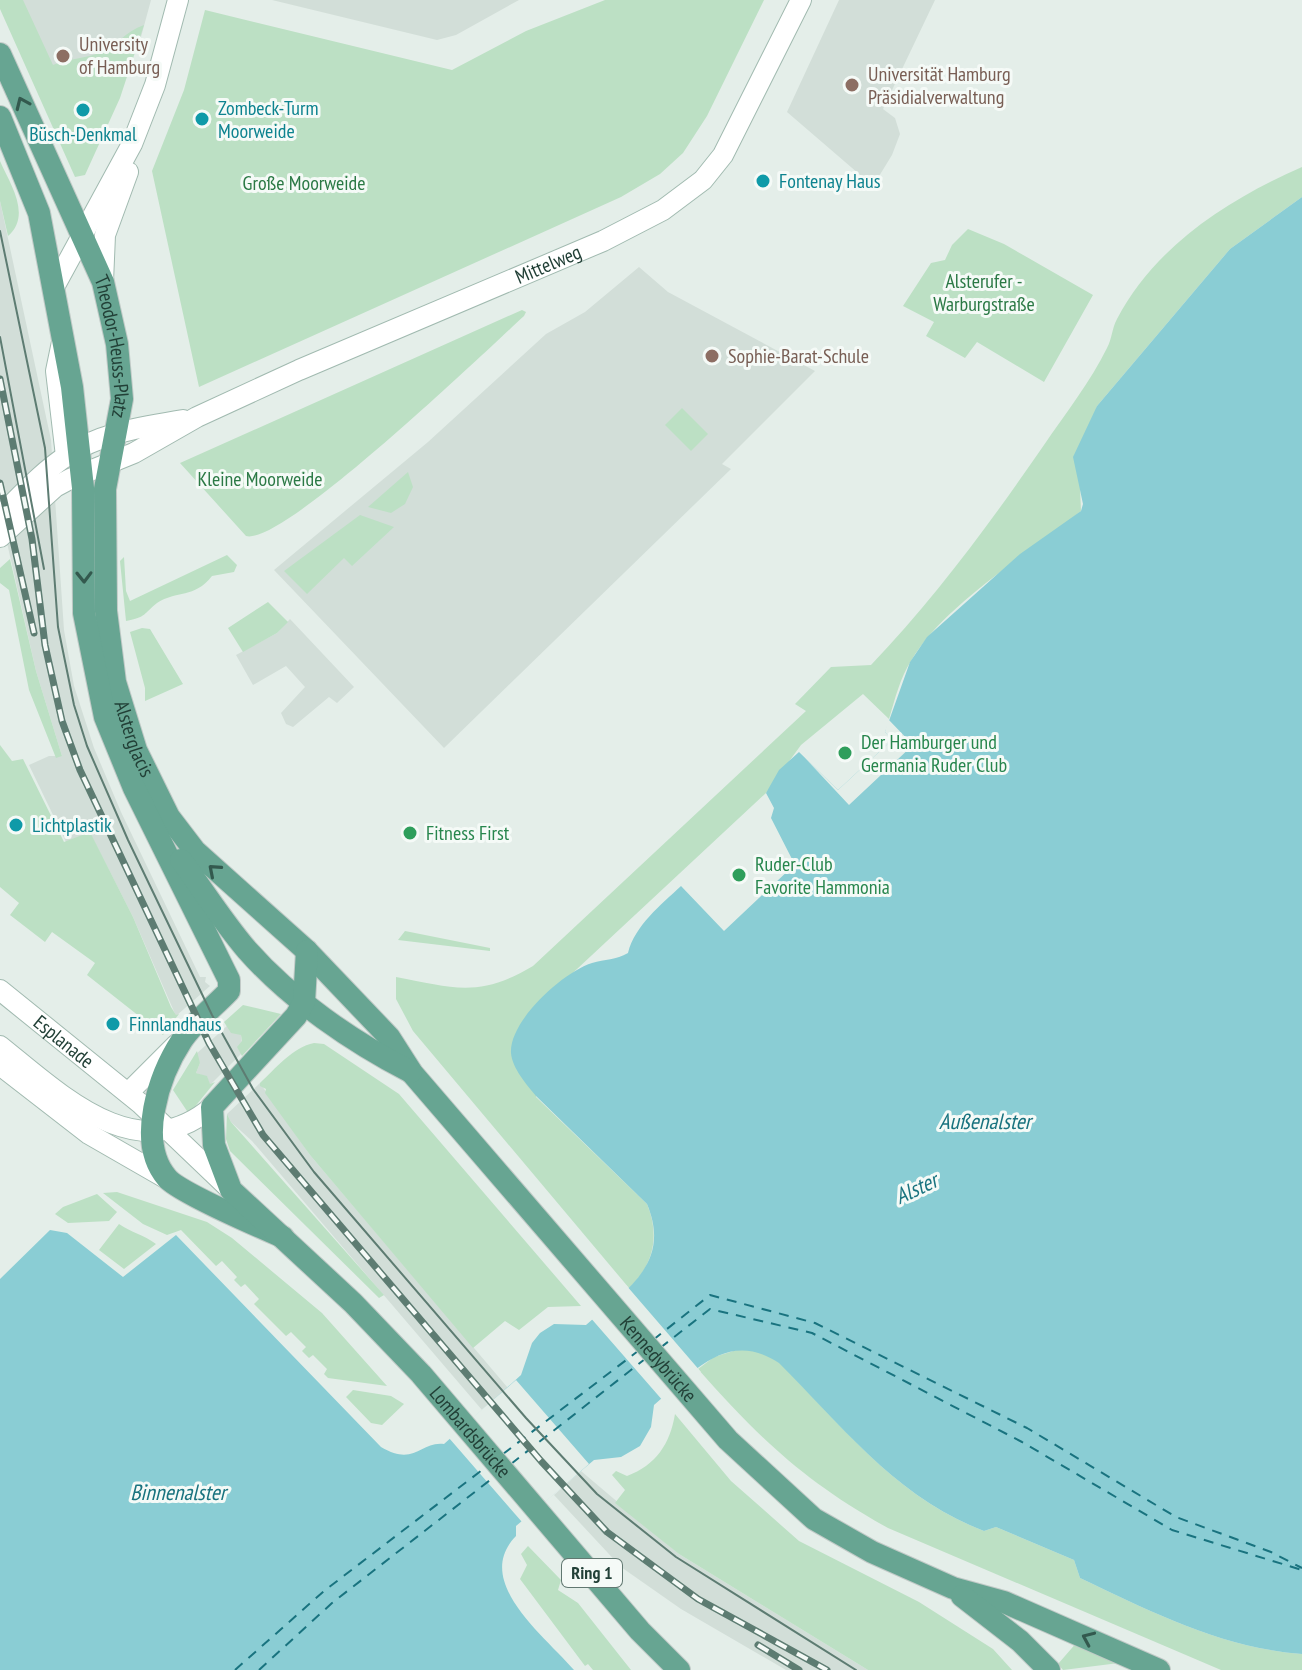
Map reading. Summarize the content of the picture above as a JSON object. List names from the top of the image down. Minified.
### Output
{"streets":{"main road":["Mittelweg","Theodor-Heuss-Platz","Alsterglacis","Esplanade","Kennedybrücke","Lombardsbrücke","Ring 1"]},"crossings":[["Mittelweg","Theodor-Heuss-Platz"],["Mittelweg","Alsterglacis"],["Theodor-Heuss-Platz","Alsterglacis"],["Alsterglacis","Kennedybrücke"],["Esplanade","Lombardsbrücke"],["Lombardsbrücke","Ring 1"]],"water":["Außenalster","Alster","Binnenalster"],"parks":["Große Moorweide","Alsterufer - Warburgstraße","Kleine Moorweide"],"places":["University of Hamburg","Universität Hamburg Präsidialverwaltung","Büsch-Denkmal","Zombeck-Turm Moorweide","Fontenay Haus","Sophie-Barat-Schule","Der Hamburger und Germania Ruder Club","Lichtplastik","Fitness First","Ruder-Club Favorite Hammonia","Finnlandhaus"]}
